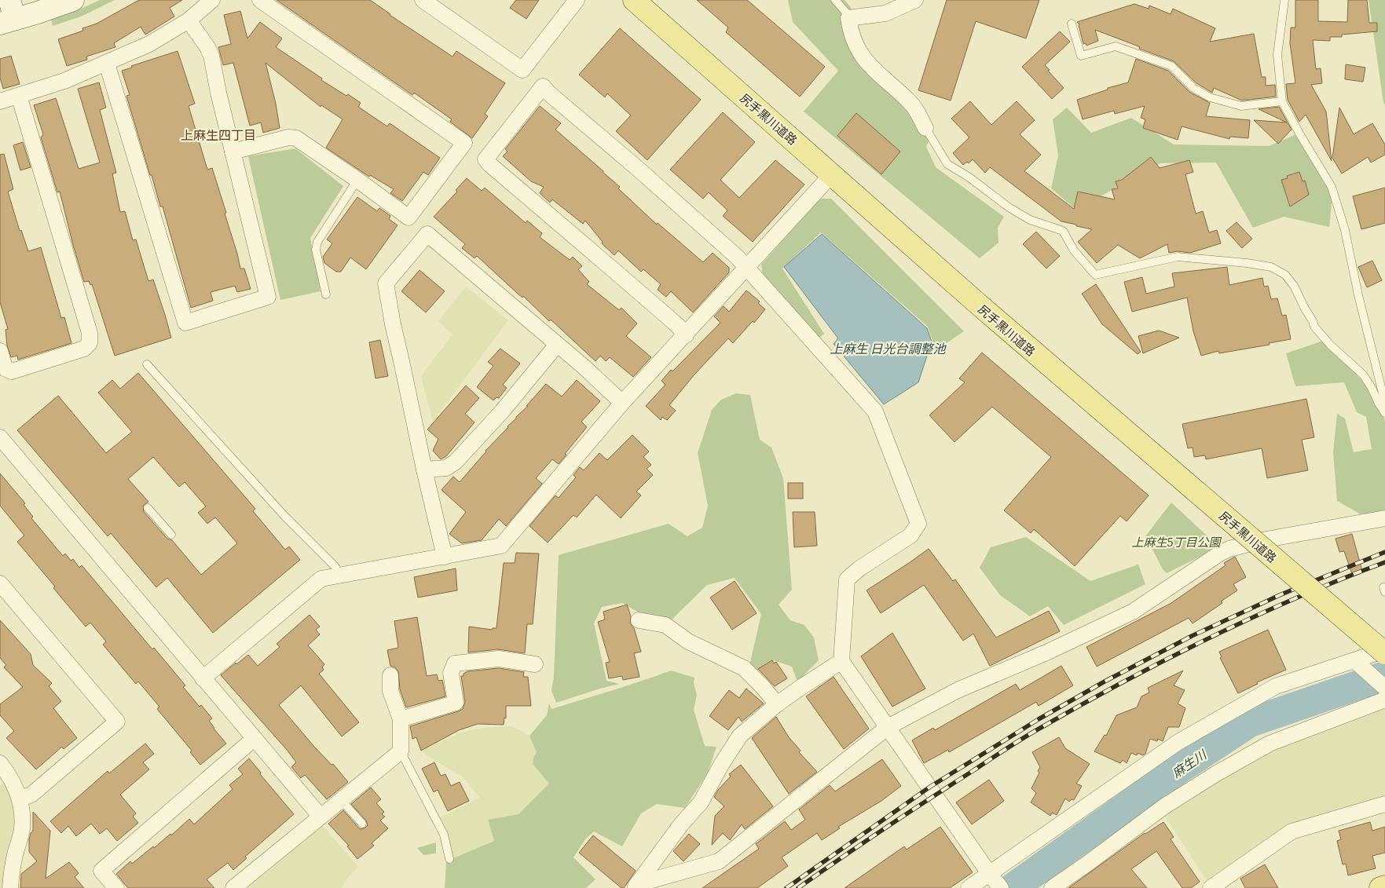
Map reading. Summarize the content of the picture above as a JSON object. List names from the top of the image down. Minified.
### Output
{"streets":{"main road":["尻手黒川道路"]},"districts":["上麻生四丁目"],"water":["上麻生 日光台調整池","麻生川"],"parks":["上麻生5丁目公園"]}
